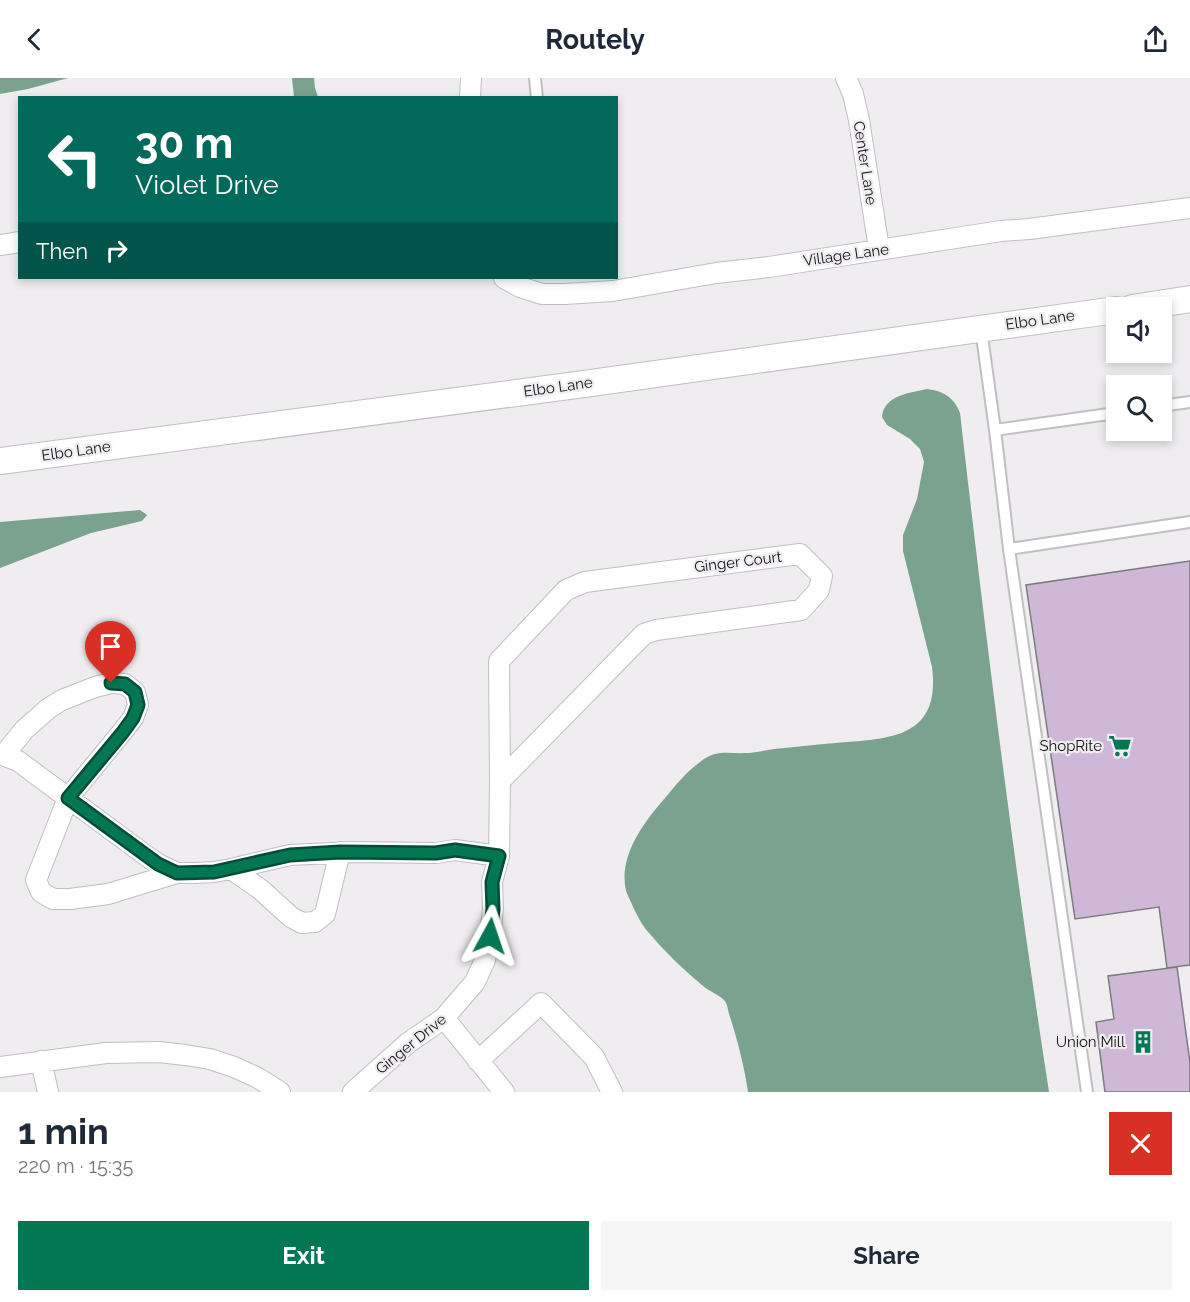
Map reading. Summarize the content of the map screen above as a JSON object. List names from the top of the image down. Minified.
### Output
{"streets":{"street":["Center Lane","Village Lane","Elbo Lane","Ginger Court","Ginger Drive"]},"crossings":[["Center Lane","Village Lane"],["Ginger Court","Ginger Drive"]],"places":{"supermarket":["ShopRite"],"building":["Union Mill"]},"page":{"header":"Routely","turn":["30 m","Violet Drive"],"then":"Then","heading":["1 min","220 m · 15:35"],"buttons":["Exit","Share"]}}
